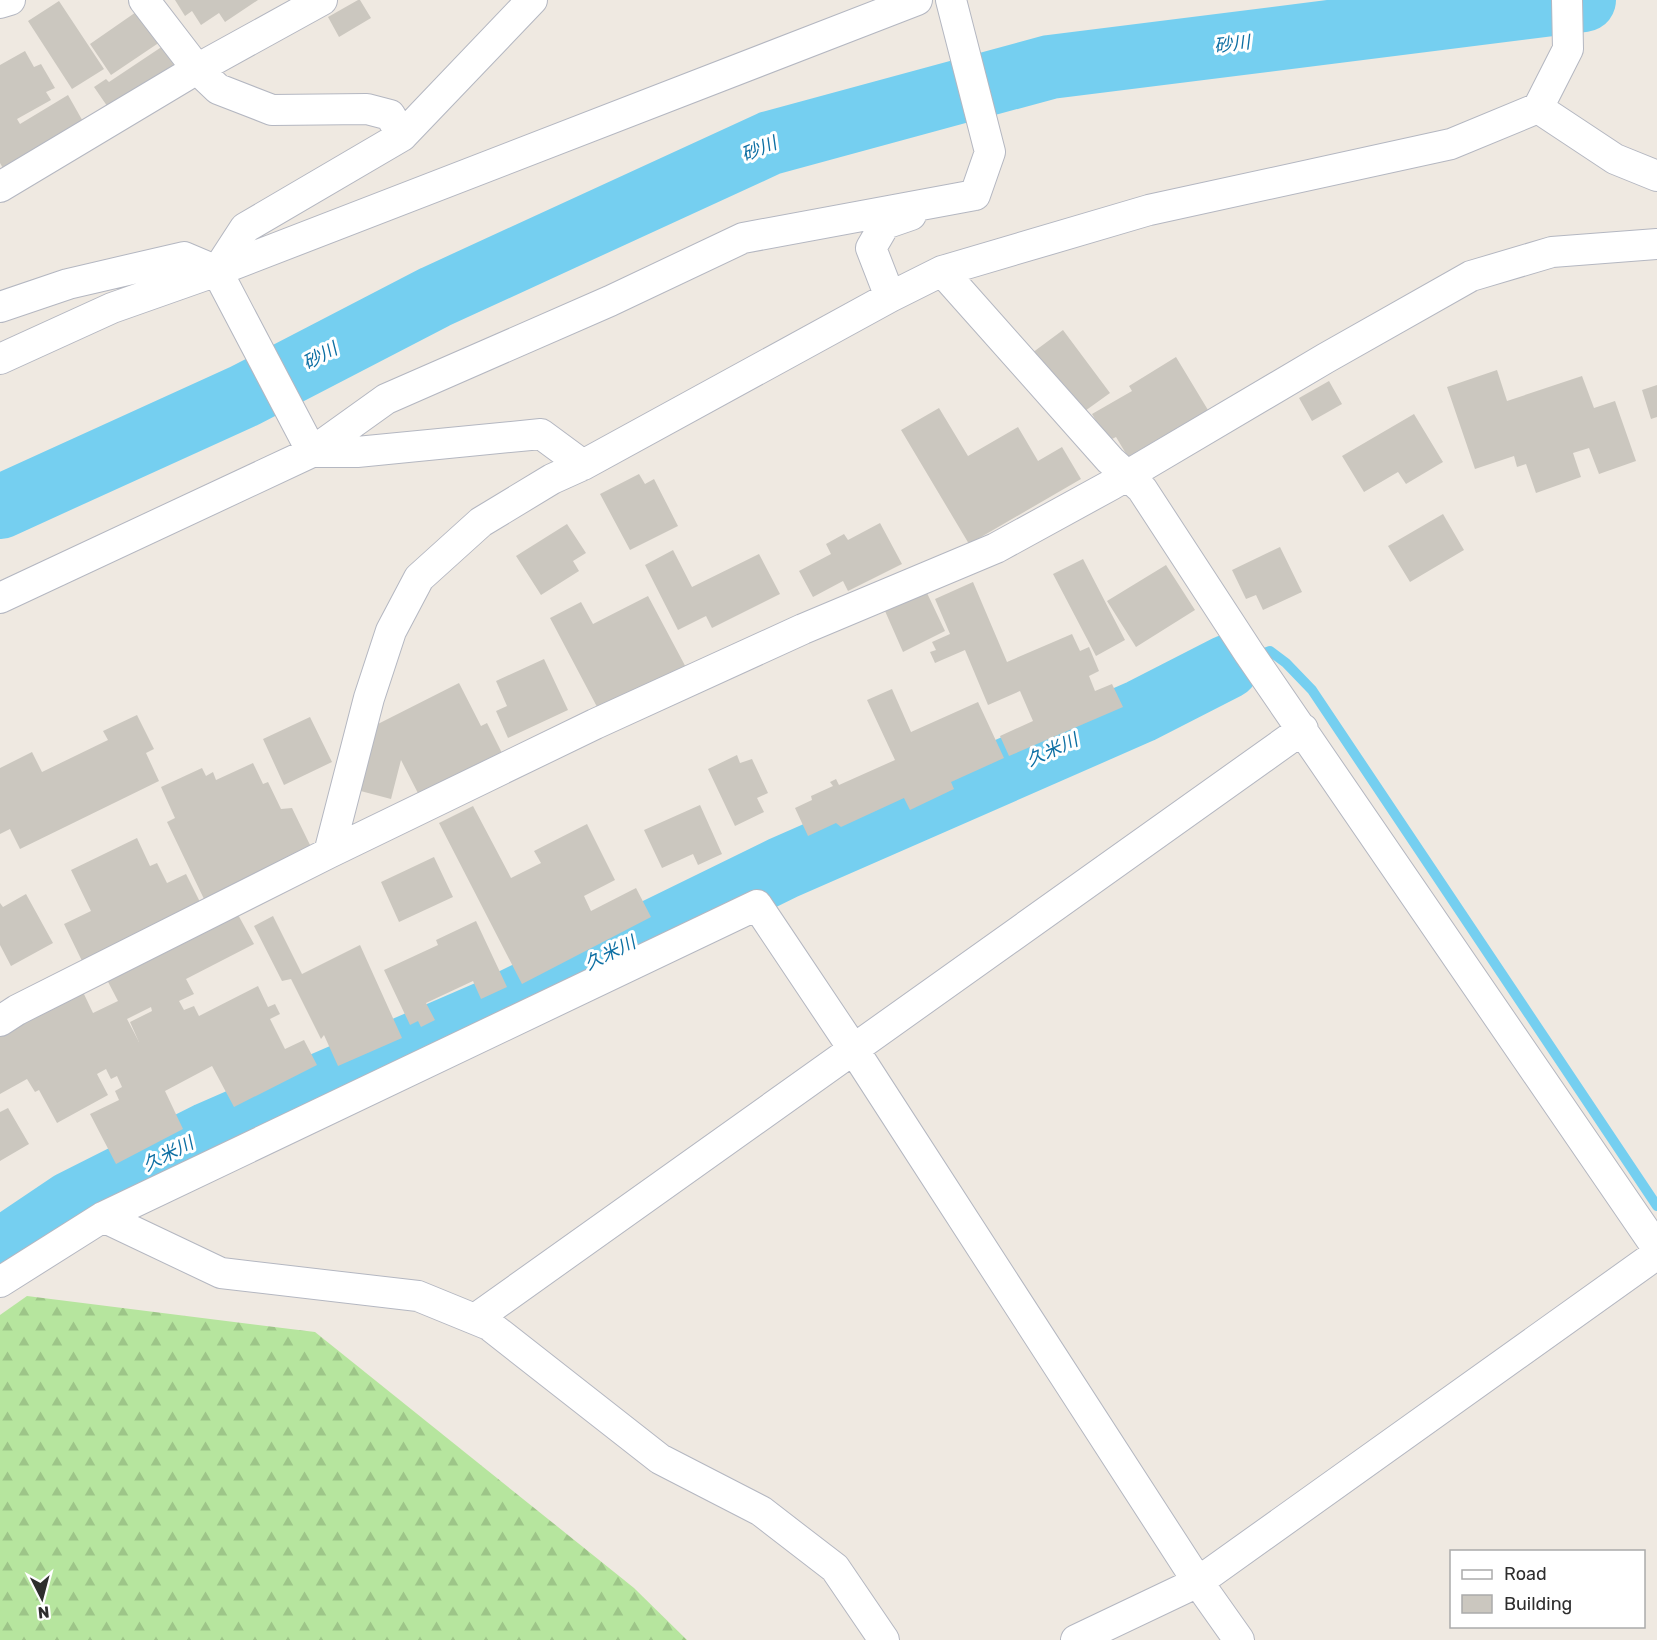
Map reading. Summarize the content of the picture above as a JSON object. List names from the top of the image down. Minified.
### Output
{"water":["砂川","久米川"],"legend":["Road","Building"],"north":"bottom"}
